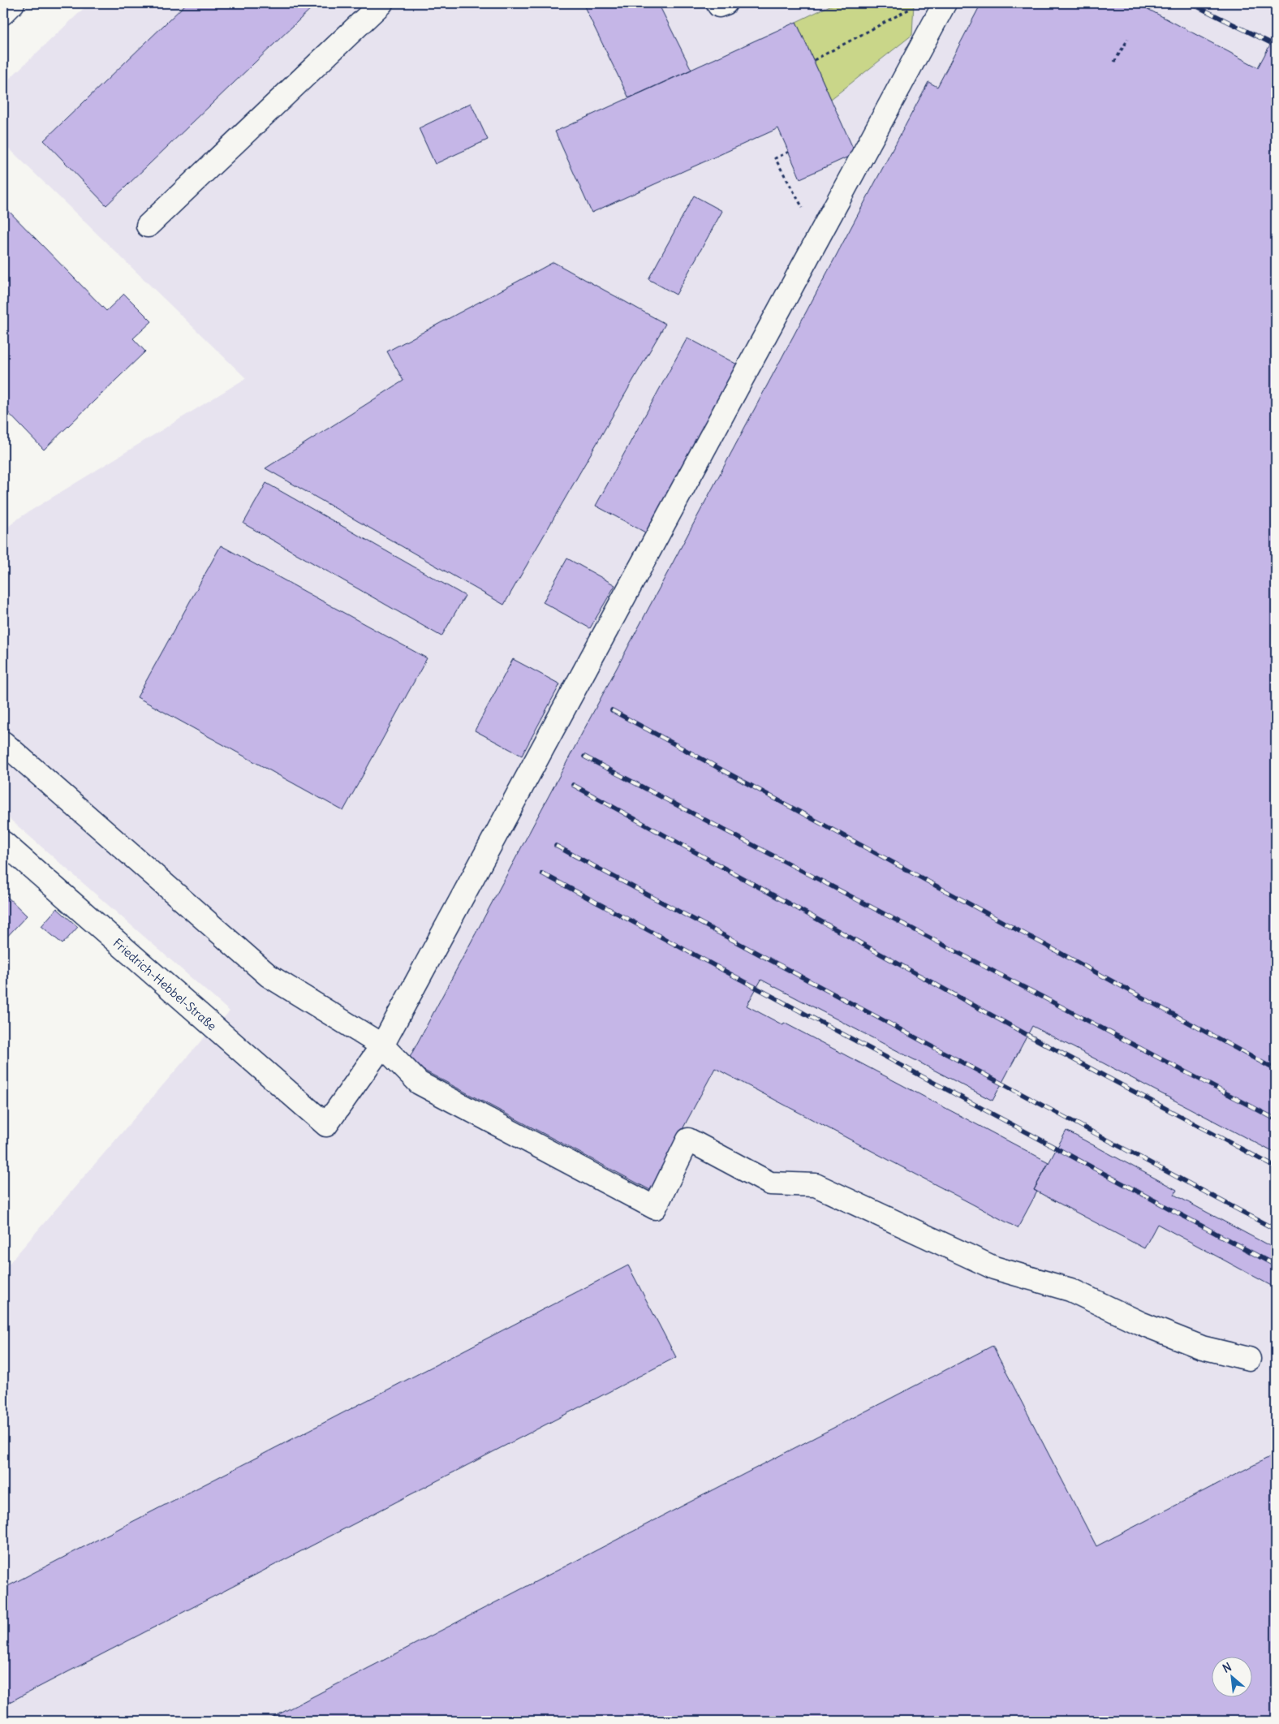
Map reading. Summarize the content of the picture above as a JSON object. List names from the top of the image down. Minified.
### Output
{"streets":{"main road":["Friedrich-Hebbel-Straße"]},"north":"top left"}
